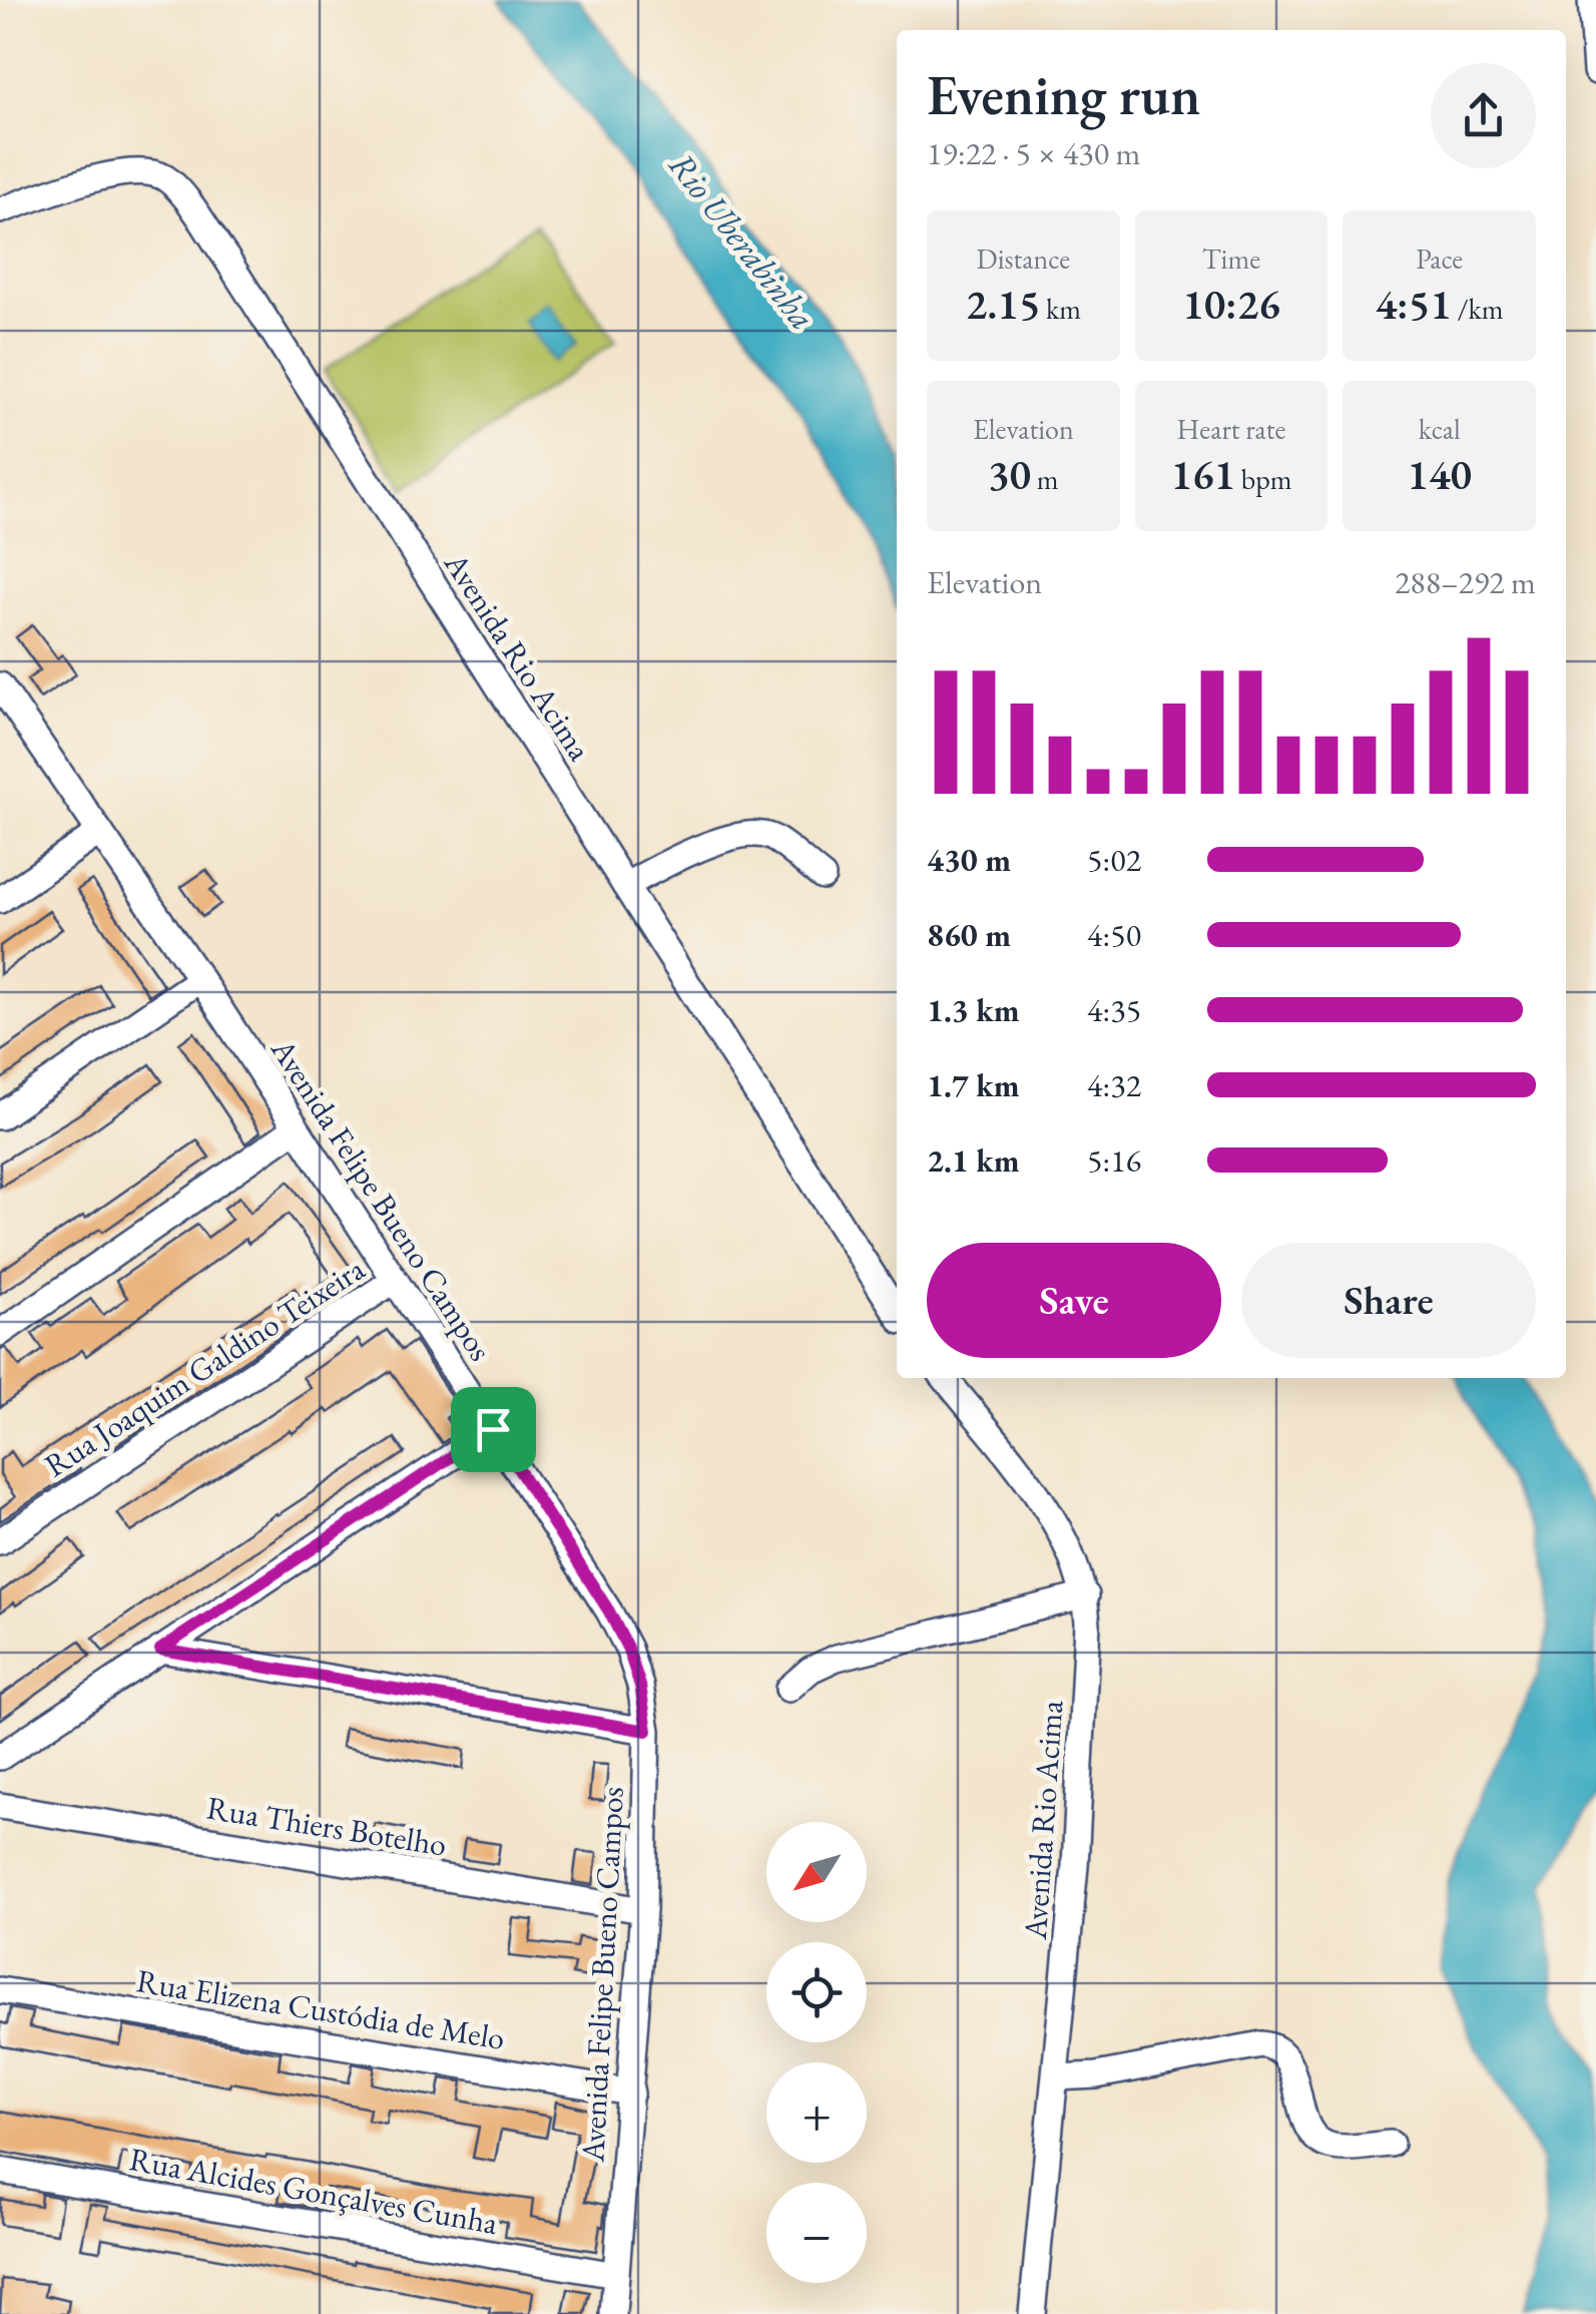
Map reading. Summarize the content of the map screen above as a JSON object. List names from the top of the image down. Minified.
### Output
{"streets":{"street":["Avenida Rio Acima","Avenida Felipe Bueno Campos","Rua Joaquim Galdino Teixeira","Rua Thiers Botelho","Rua Elizena Custódia de Melo","Rua Alcides Gonçalves Cunha"]},"crossings":[["Avenida Felipe Bueno Campos","Rua Joaquim Galdino Teixeira"],["Avenida Felipe Bueno Campos","Rua Thiers Botelho"],["Avenida Felipe Bueno Campos","Rua Elizena Custódia de Melo"],["Avenida Felipe Bueno Campos","Rua Alcides Gonçalves Cunha"]],"water":["Rio Uberabinha"],"north":"bottom left","page":{"heading":["Evening run","19:22 · 5 × 430 m"],"stats":[["Distance","2.15 km"],["Time","10:26"],["Pace","4:51 /km"],["Elevation","30 m"],["Heart rate","161 bpm"],["kcal","140"]],"chart":["Elevation","288–292 m"],"list":[{"name":"430 m","note":"5:02"},{"name":"860 m","note":"4:50"},{"name":"1.3 km","note":"4:35"},{"name":"1.7 km","note":"4:32"},{"name":"2.1 km","note":"5:16"}],"buttons":["Save","Share"],"map_buttons":["+","−"]}}
